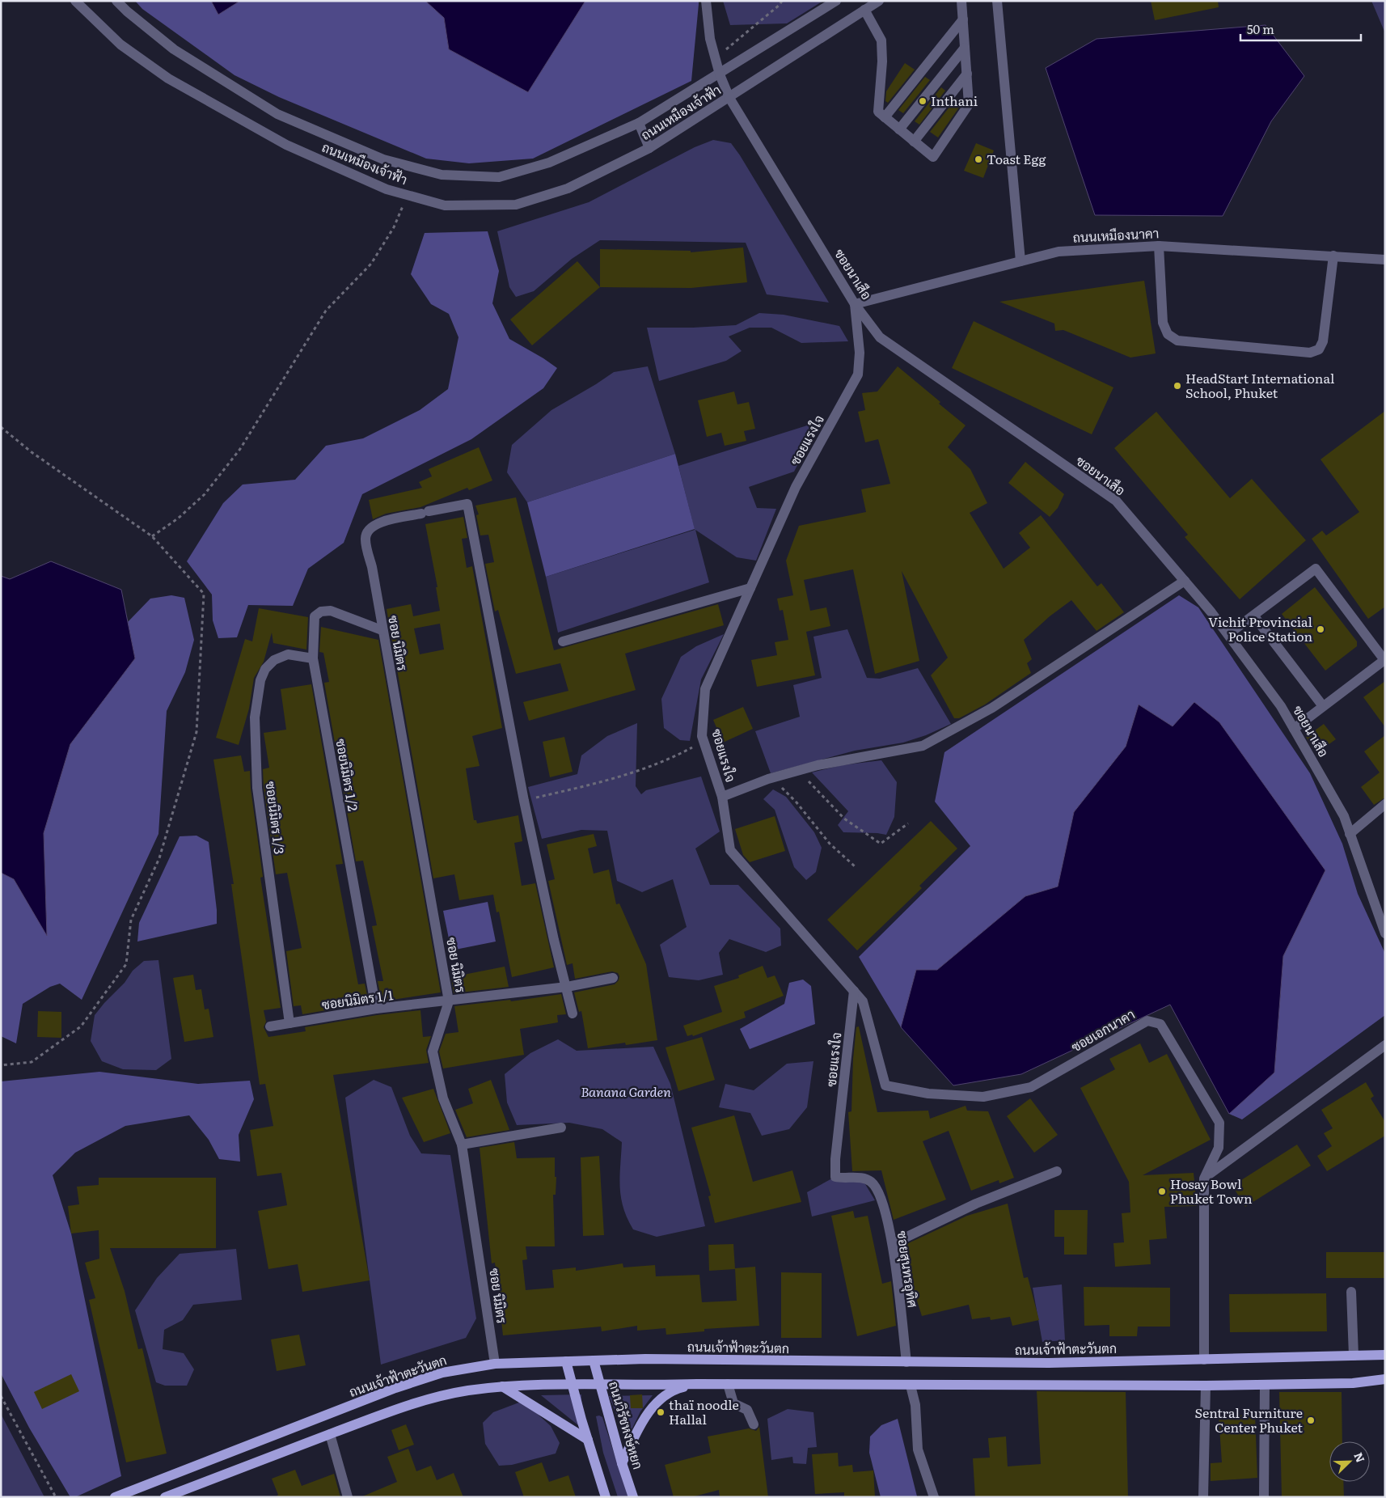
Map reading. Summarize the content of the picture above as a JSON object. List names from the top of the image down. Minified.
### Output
{"streets":{"main road":["ถนนเจ้าฟ้าตะวันตก","ถนนวิรัชหงษ์หยก"],"street":["ถนนเหมืองเจ้าฟ้า","ถนนเหมืองนาคา","ซอยนาเสือ","ซอยแรงใจ","ซอย นิมิตร","ซอยนิมิตร 1/2","ซอยนิมิตร 1/3","ซอยนิมิตร 1/1","ซอยเอกนาคา","ซอยสุนทรอุทิศ"]},"crossings":[["ถนนเหมืองเจ้าฟ้า","ซอยนาเสือ"],["ถนนเหมืองนาคา","ซอยนาเสือ"],["ถนนเหมืองนาคา","ซอยแรงใจ"],["ซอยนาเสือ","ซอยแรงใจ"],["ซอยแรงใจ","ซอยเอกนาคา"],["ซอยแรงใจ","ซอยสุนทรอุทิศ"],["ซอย นิมิตร","ซอยนิมิตร 1/2"],["ซอย นิมิตร","ซอยนิมิตร 1/1"],["ซอย นิมิตร","ถนนเจ้าฟ้าตะวันตก"],["ซอยนิมิตร 1/2","ซอยนิมิตร 1/3"],["ซอยนิมิตร 1/2","ซอยนิมิตร 1/1"],["ซอยนิมิตร 1/3","ซอยนิมิตร 1/1"],["ซอยเอกนาคา","ถนนเจ้าฟ้าตะวันตก"],["ซอยสุนทรอุทิศ","ถนนเจ้าฟ้าตะวันตก"],["ถนนเจ้าฟ้าตะวันตก","ถนนวิรัชหงษ์หยก"]],"parks":["Banana Garden"],"places":["Inthani","Toast Egg","HeadStart International School, Phuket","Vichit Provincial Police Station","Hosay Bowl Phuket Town","thaï noodle Hallal","Sentral Furniture Center Phuket"],"scale_bar":"50 m","north":"top right"}
